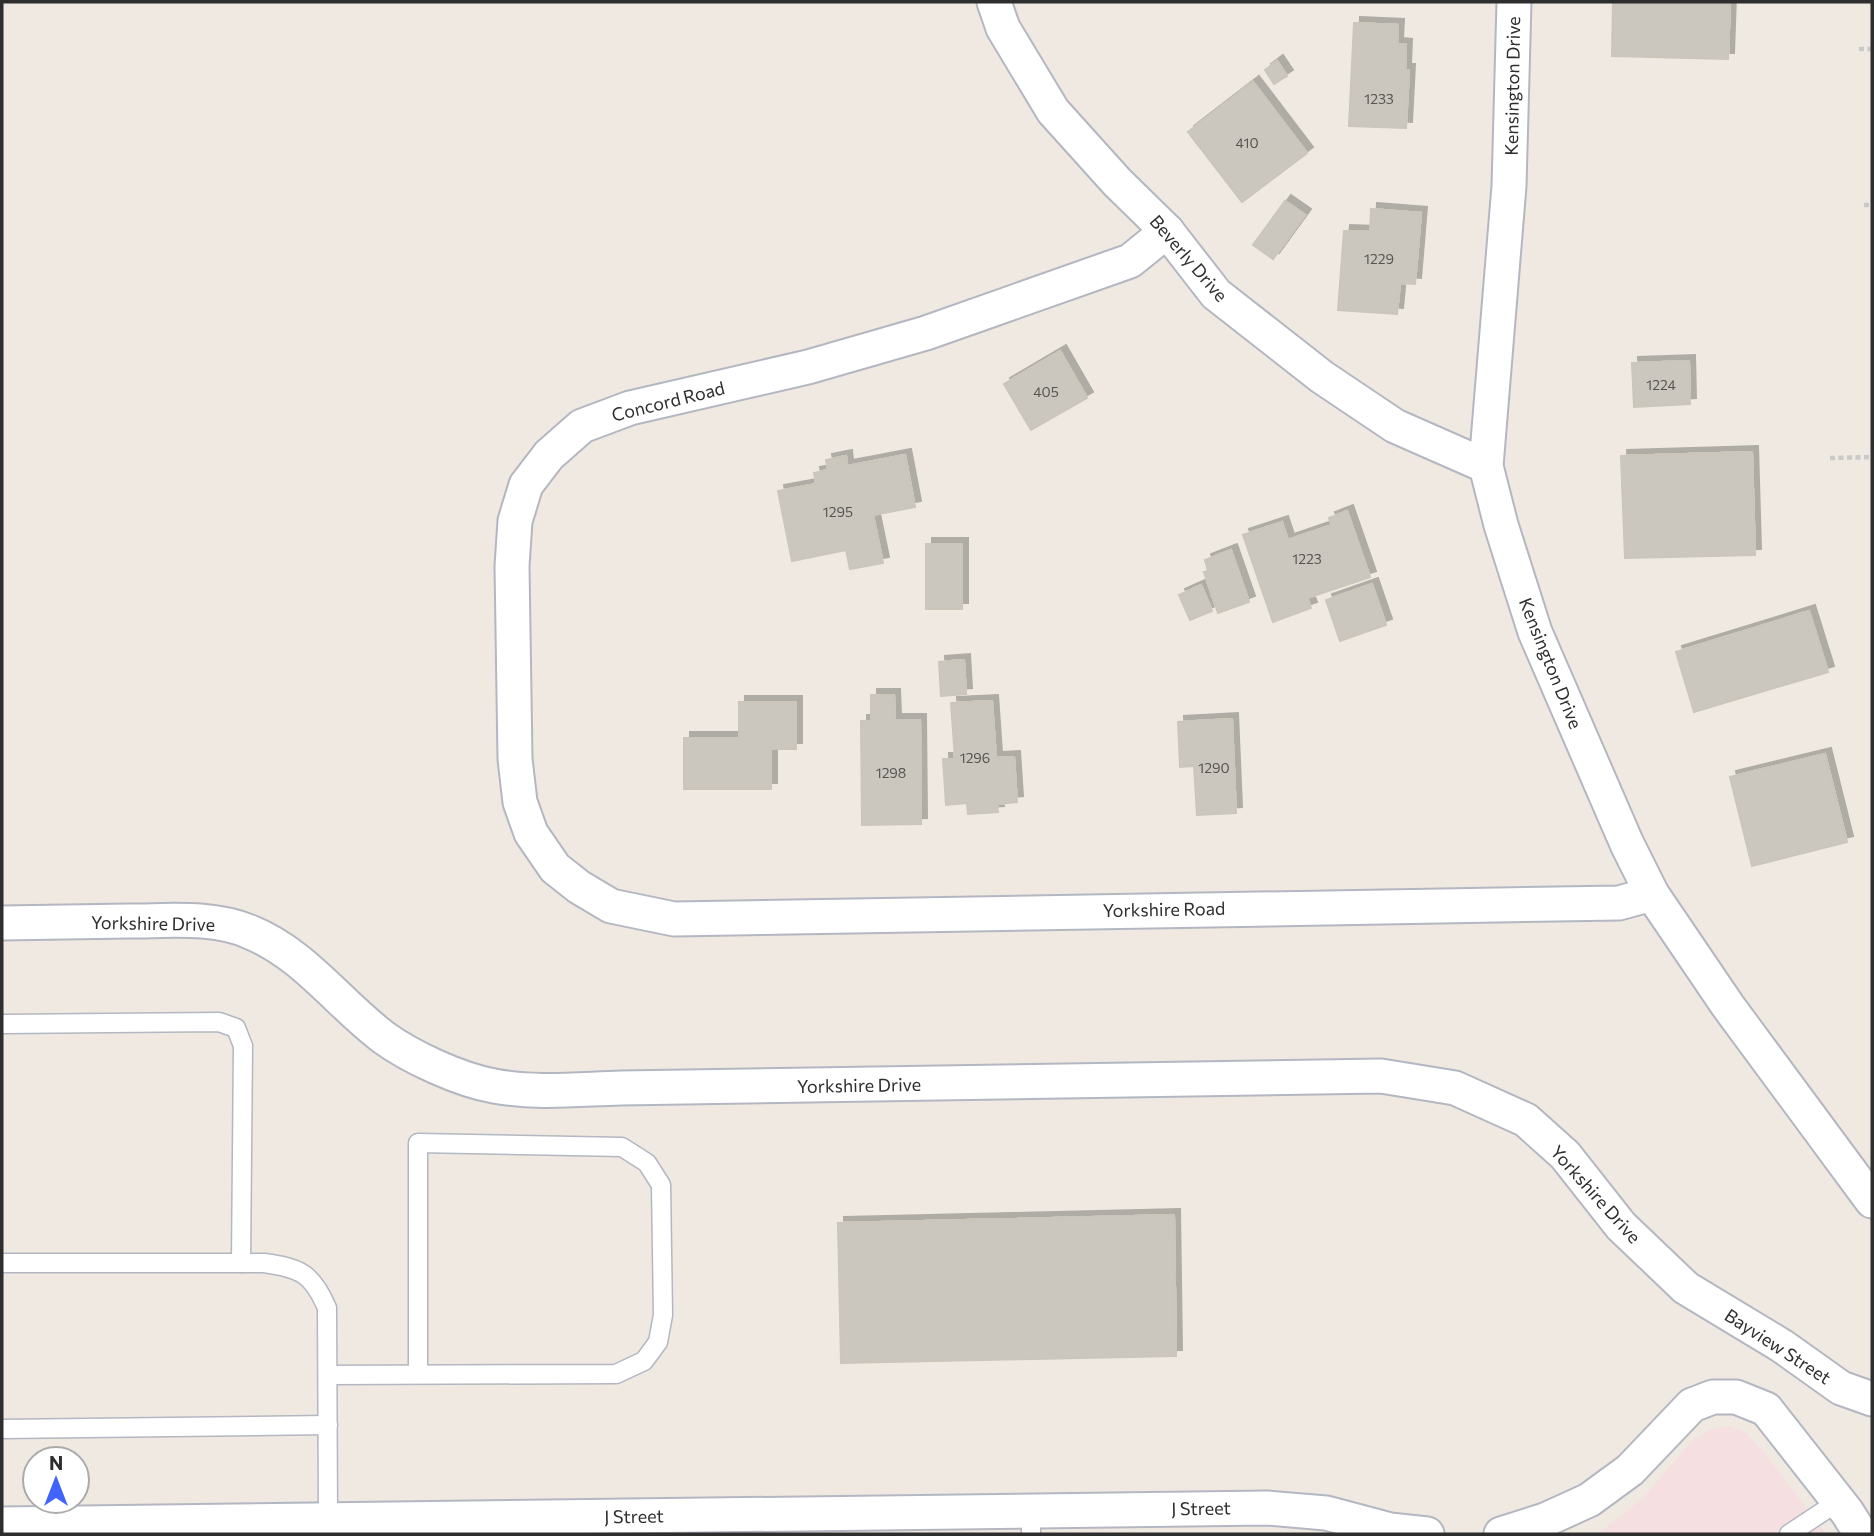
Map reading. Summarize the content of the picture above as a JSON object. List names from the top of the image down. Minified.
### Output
{"streets":{"street":["Kensington Drive","Beverly Drive","Concord Road","Yorkshire Road","Yorkshire Drive","Bayview Street","J Street"]},"crossings":[["Kensington Drive","Beverly Drive"],["Kensington Drive","Yorkshire Road"],["Beverly Drive","Concord Road"],["Concord Road","Yorkshire Road"],["Yorkshire Drive","Bayview Street"]],"house_numbers":["1233","410","1229","1224","405","1295","1223","1296","1290","1298"],"north":"top"}
